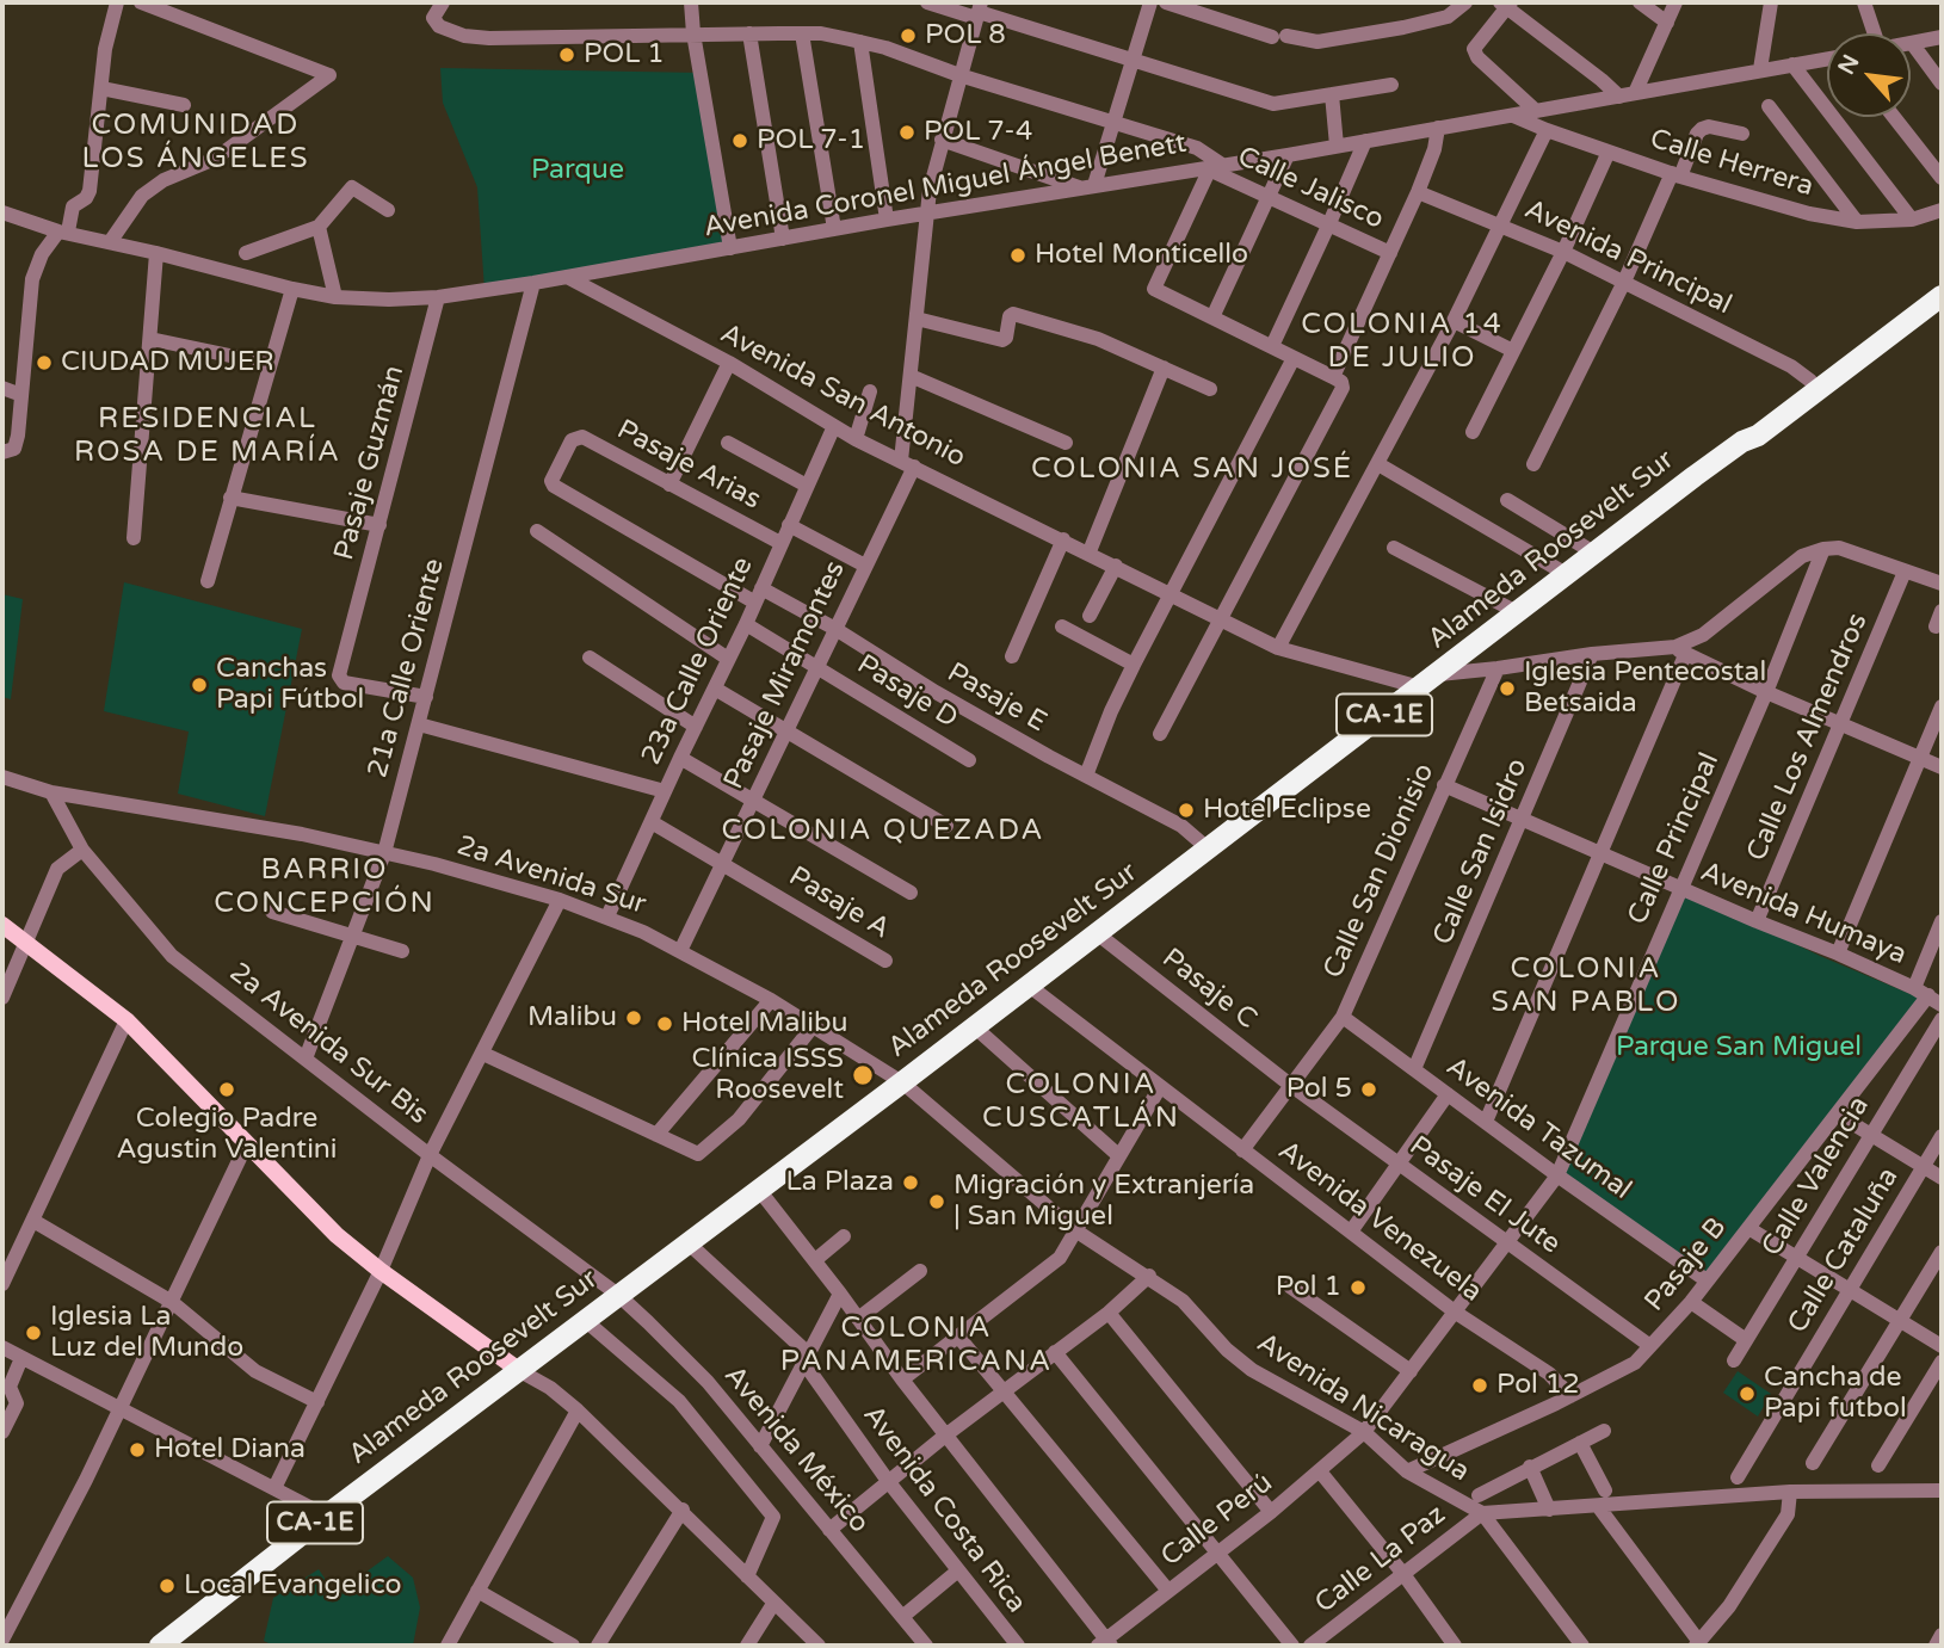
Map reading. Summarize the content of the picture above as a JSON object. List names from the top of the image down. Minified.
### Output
{"streets":{"highway":["Alameda Roosevelt Sur","CA-1E"],"street":["Calle Herrera","Avenida Coronel Miguel Ángel Benett","Calle Jalisco","Avenida Principal","Avenida San Antonio","Pasaje Guzmán","Pasaje Arias","23a Calle Oriente","21a Calle Oriente","Pasaje Miramontes","Pasaje D","Pasaje E","Calle Los Almendros","Calle Principal","Calle San Isidro","Calle San Dionisio","2a Avenida Sur","Pasaje A","Avenida Humaya","Pasaje C","2a Avenida Sur Bis","Avenida Tazumal","Calle Valencia","Pasaje El Jute","Avenida Venezuela","Calle Cataluña","Pasaje B","Avenida Nicaragua","Avenida México","Avenida Costa Rica","Calle Perú","Calle La Paz"]},"crossings":[["Calle Herrera","Avenida Coronel Miguel Ángel Benett"],["Avenida Coronel Miguel Ángel Benett","Calle Jalisco"],["Avenida Coronel Miguel Ángel Benett","Avenida San Antonio"],["Avenida Coronel Miguel Ángel Benett","Pasaje Guzmán"],["Avenida Coronel Miguel Ángel Benett","21a Calle Oriente"],["Avenida Coronel Miguel Ángel Benett","Pasaje Miramontes"],["Calle Jalisco","Pasaje Miramontes"],["Avenida Principal","CA-1E"],["Avenida San Antonio","Alameda Roosevelt Sur"],["Avenida San Antonio","23a Calle Oriente"],["Avenida San Antonio","Pasaje Miramontes"],["Pasaje Guzmán","21a Calle Oriente"],["Pasaje Arias","23a Calle Oriente"],["Pasaje Arias","Pasaje E"],["Alameda Roosevelt Sur","Pasaje E"],["Alameda Roosevelt Sur","CA-1E"],["Alameda Roosevelt Sur","2a Avenida Sur"],["Alameda Roosevelt Sur","Pasaje C"],["Alameda Roosevelt Sur","2a Avenida Sur Bis"],["Alameda Roosevelt Sur","Avenida Nicaragua"],["Alameda Roosevelt Sur","Avenida México"],["Alameda Roosevelt Sur","Avenida Costa Rica"],["23a Calle Oriente","Pasaje D"],["23a Calle Oriente","Pasaje E"],["23a Calle Oriente","2a Avenida Sur"],["23a Calle Oriente","Pasaje A"],["21a Calle Oriente","2a Avenida Sur"],["21a Calle Oriente","2a Avenida Sur Bis"],["Pasaje Miramontes","Pasaje D"],["Pasaje Miramontes","Pasaje E"],["Pasaje Miramontes","2a Avenida Sur"],["Pasaje Miramontes","Pasaje A"],["Calle Los Almendros","Avenida Humaya"],["Calle Principal","Avenida Humaya"],["Calle Principal","Avenida Tazumal"],["Calle Principal","Pasaje El Jute"],["Calle Principal","Avenida Venezuela"],["Calle Principal","Avenida Nicaragua"],["Calle Principal","Calle Perú"],["Calle San Isidro","Avenida Humaya"],["Calle San Isidro","Avenida Tazumal"],["Calle San Dionisio","Avenida Humaya"],["Calle San Dionisio","Pasaje C"],["Calle San Dionisio","Avenida Tazumal"],["Calle San Dionisio","Pasaje El Jute"],["Calle San Dionisio","Avenida Venezuela"],["2a Avenida Sur","2a Avenida Sur Bis"],["2a Avenida Sur","Avenida Nicaragua"],["Avenida Humaya","Pasaje B"],["Pasaje C","Pasaje El Jute"],["2a Avenida Sur Bis","Avenida México"],["Avenida Tazumal","Pasaje B"],["Pasaje El Jute","Pasaje B"],["Avenida Venezuela","Pasaje B"],["Pasaje B","Avenida Nicaragua"],["Avenida Nicaragua","Calle Perú"],["Avenida Nicaragua","Calle La Paz"]],"districts":["COMUNIDAD LOS ÁNGELES","COLONIA 14 DE JULIO","RESIDENCIAL ROSA DE MARÍA","COLONIA SAN JOSÉ","COLONIA QUEZADA","BARRIO CONCEPCIÓN","COLONIA SAN PABLO","COLONIA CUSCATLÁN","COLONIA PANAMERICANA"],"parks":["Parque","Parque San Miguel"],"places":["POL 8","POL 1","POL 7-4","POL 7-1","Hotel Monticello","CIUDAD MUJER","Canchas Papi Fútbol","Iglesia Pentecostal Betsaida","Hotel Eclipse","Malibu","Hotel Malibu","Clínica ISSS Roosevelt","Colegio Padre Agustin Valentini","Pol 5","La Plaza","Migración y Extranjería | San Miguel","Pol 1","Iglesia La Luz del Mundo","Pol 12","Cancha de Papi futbol","Hotel Diana","Local Evangelico"],"north":"top left"}
